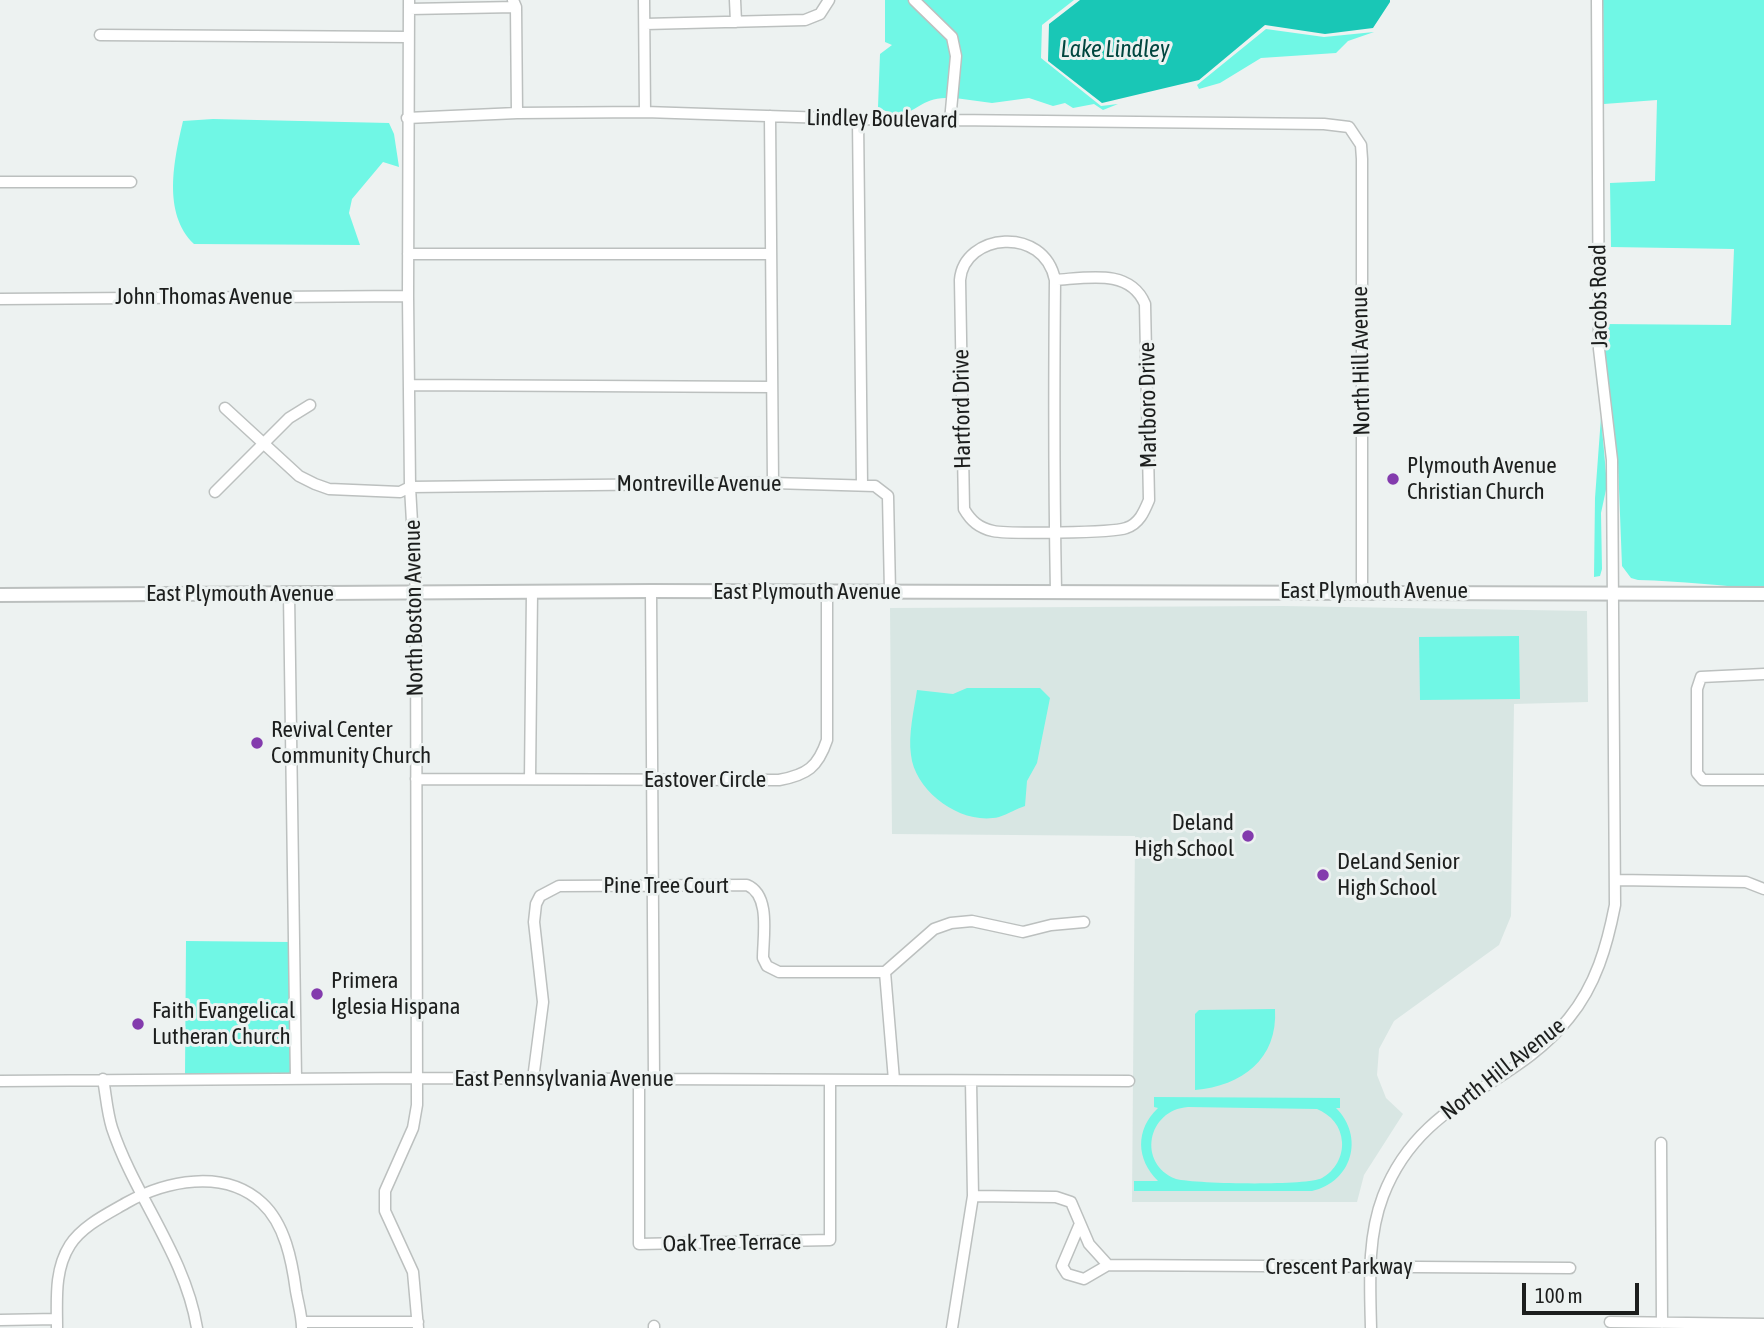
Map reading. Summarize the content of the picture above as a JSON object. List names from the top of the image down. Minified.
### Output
{"streets":{"main road":["East Plymouth Avenue"],"street":["Lindley Boulevard","Jacobs Road","John Thomas Avenue","North Hill Avenue","Marlboro Drive","Hartford Drive","Montreville Avenue","North Boston Avenue","Eastover Circle","Pine Tree Court","East Pennsylvania Avenue","Oak Tree Terrace","Crescent Parkway"]},"crossings":[["Lindley Boulevard","North Hill Avenue"],["Lindley Boulevard","North Boston Avenue"],["Jacobs Road","North Hill Avenue"],["Jacobs Road","East Plymouth Avenue"],["John Thomas Avenue","North Boston Avenue"],["North Hill Avenue","East Plymouth Avenue"],["North Hill Avenue","Crescent Parkway"],["Marlboro Drive","Hartford Drive"],["Montreville Avenue","North Boston Avenue"],["East Plymouth Avenue","North Boston Avenue"],["East Plymouth Avenue","Eastover Circle"],["North Boston Avenue","Eastover Circle"],["North Boston Avenue","East Pennsylvania Avenue"],["Pine Tree Court","East Pennsylvania Avenue"],["East Pennsylvania Avenue","Oak Tree Terrace"]],"water":["Lake Lindley"],"places":["Plymouth Avenue Christian Church","Revival Center Community Church","Deland High School","DeLand Senior High School","Primera Iglesia Hispana","Faith Evangelical Lutheran Church"],"scale_bar":"100 m"}
